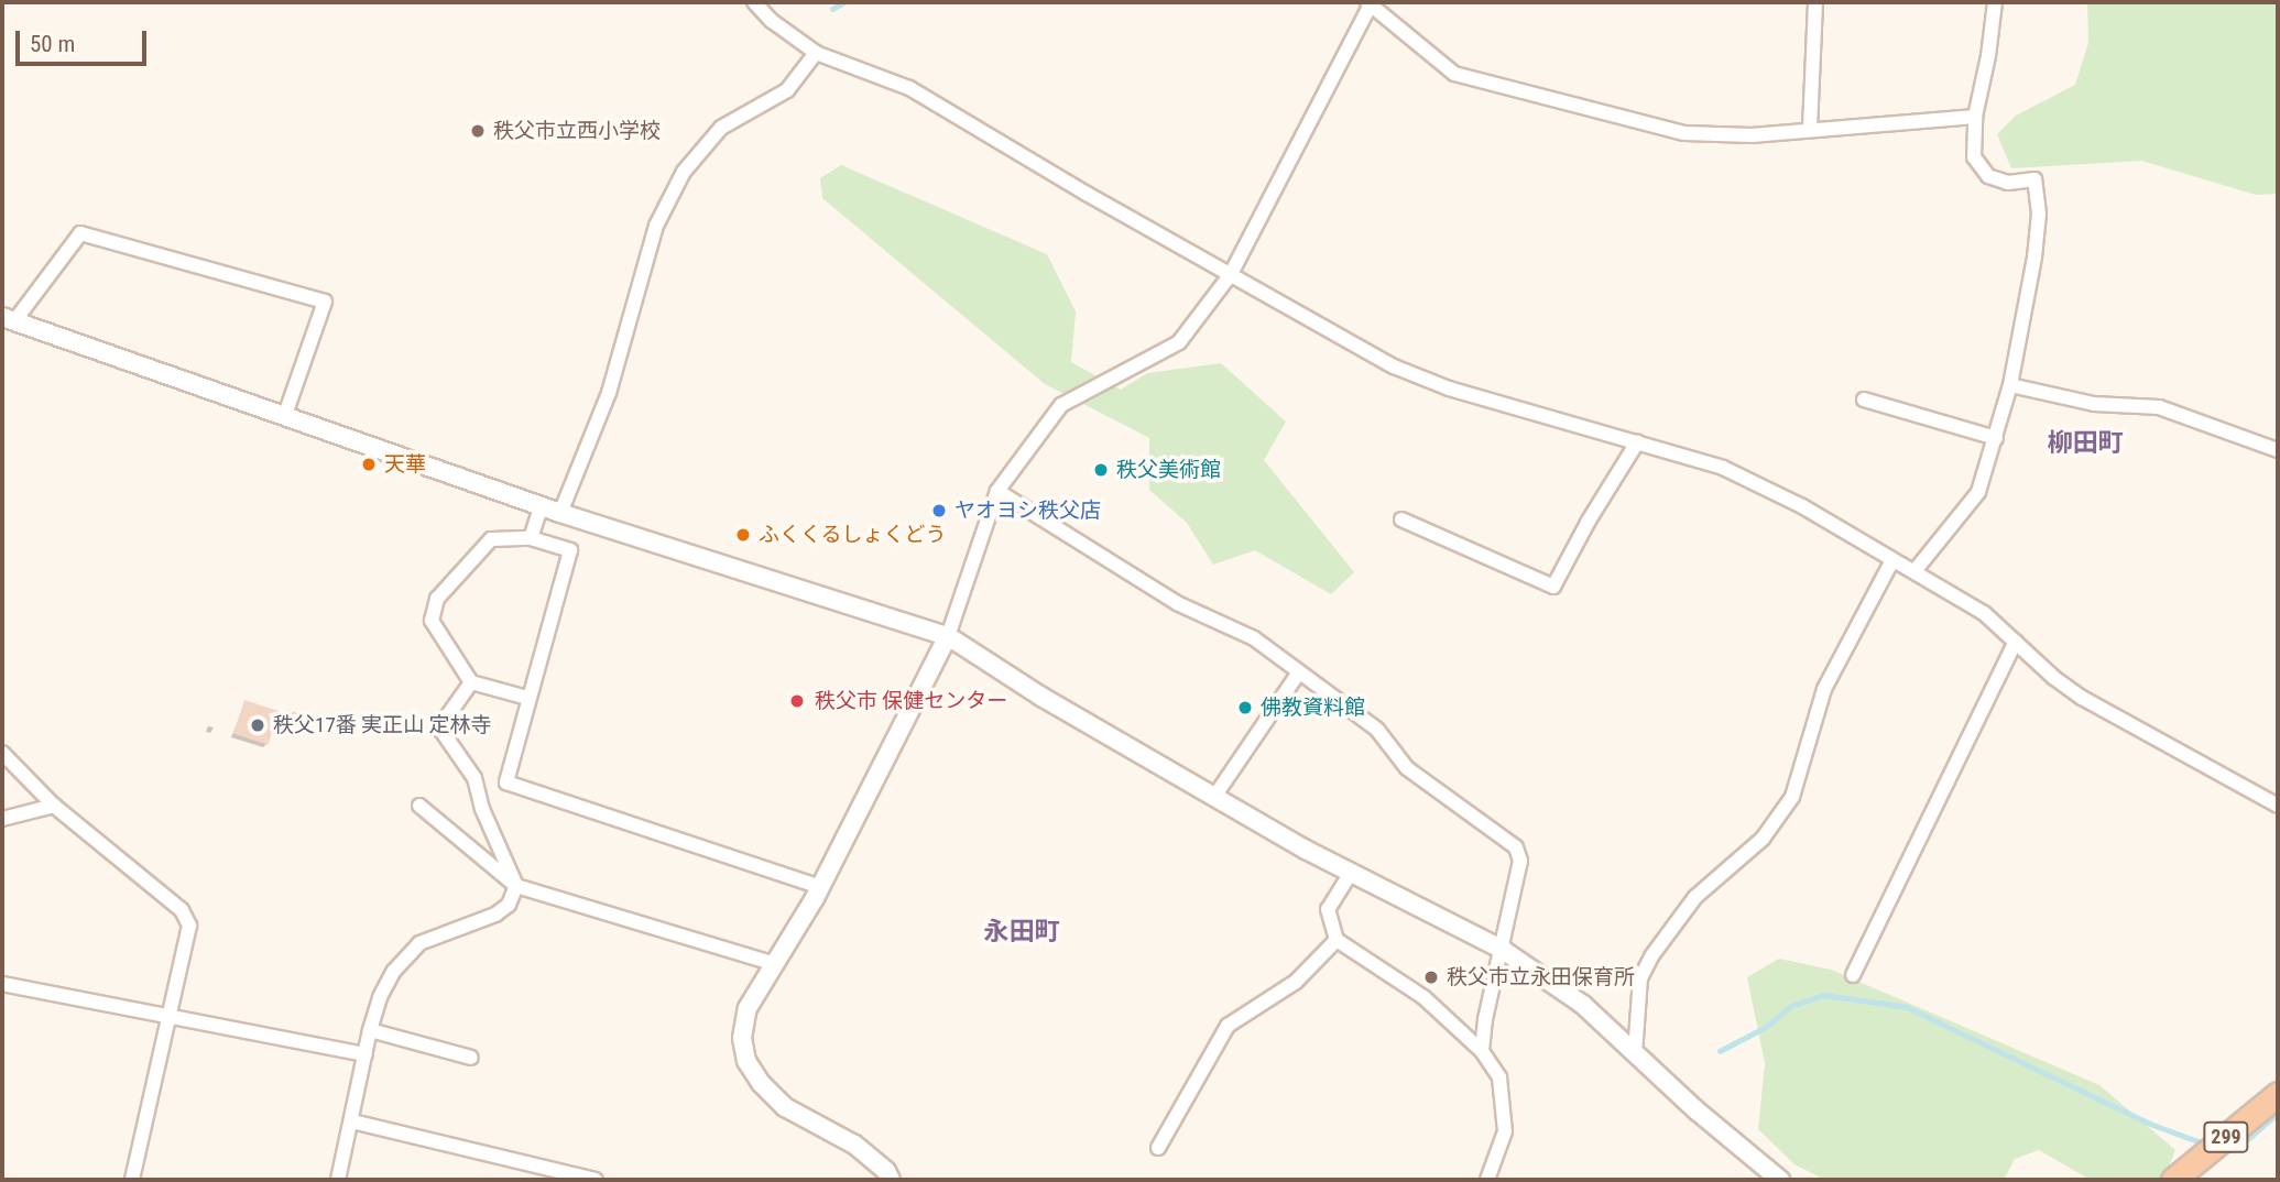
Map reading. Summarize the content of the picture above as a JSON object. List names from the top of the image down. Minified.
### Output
{"streets":{"highway":["299"]},"districts":["柳田町","永田町"],"places":["秩父市立西小学校","天華","秩父美術館","ヤオヨシ秩父店","ふくくるしょくどう","秩父市 保健センター","佛教資料館","秩父17番 実正山 定林寺","秩父市立永田保育所"],"scale_bar":"50 m"}
